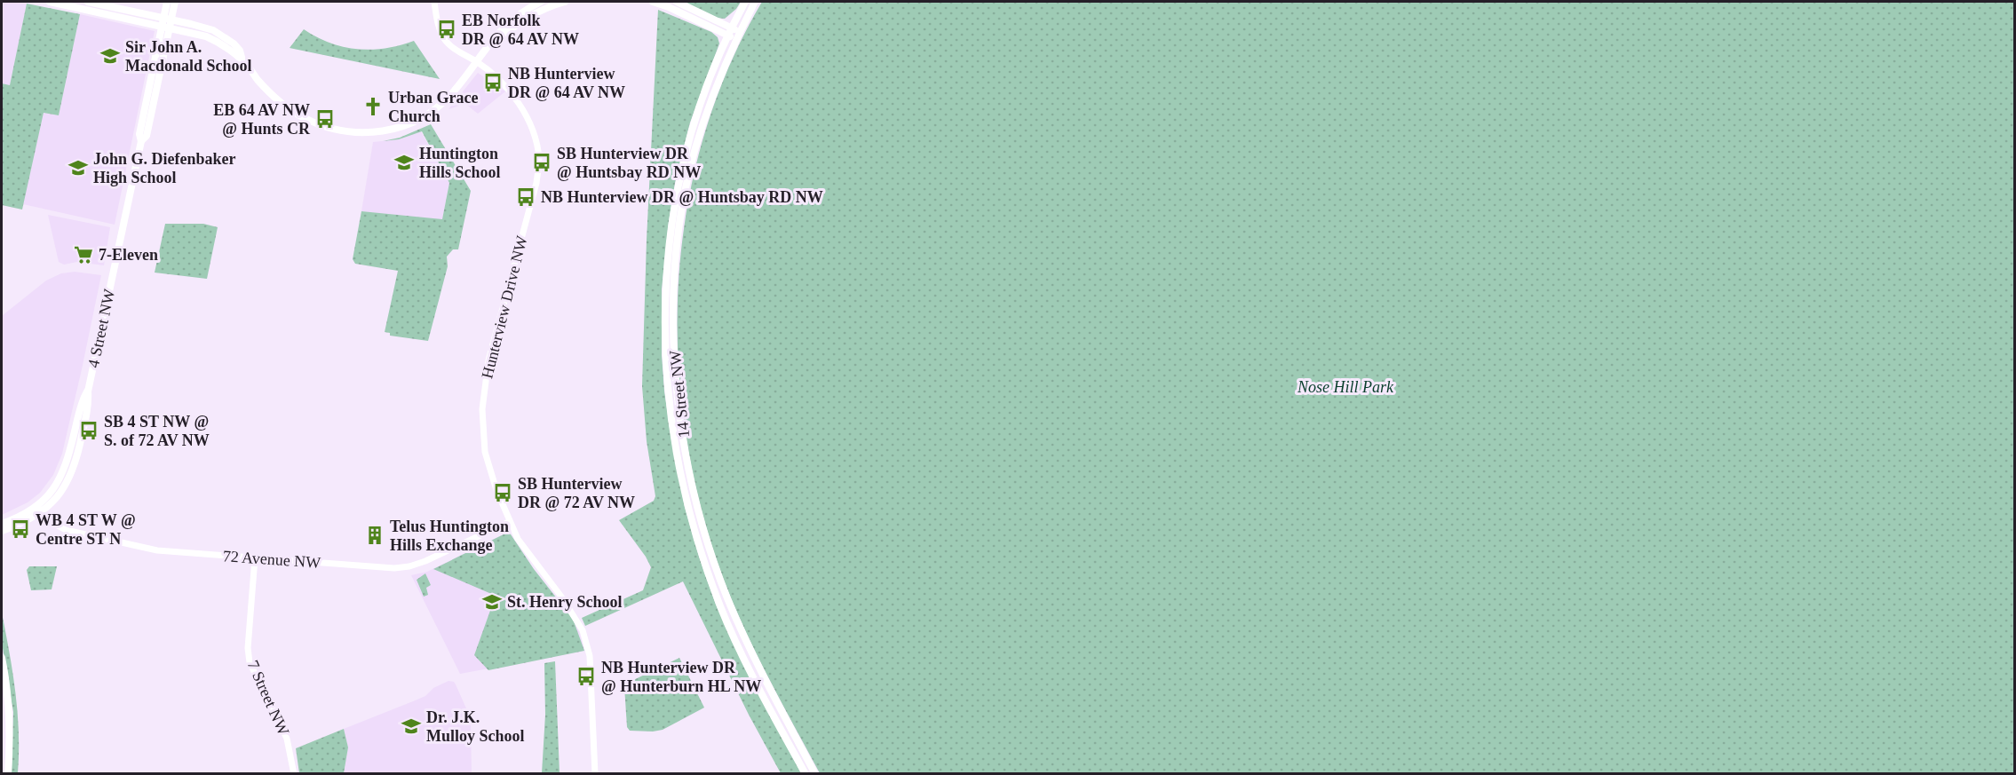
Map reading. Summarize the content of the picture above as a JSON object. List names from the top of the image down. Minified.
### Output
{"streets":{"main road":["4 Street NW","14 Street NW"],"street":["Hunterview Drive NW","72 Avenue NW","7 Street NW"]},"crossings":[["Hunterview Drive NW","72 Avenue NW"],["4 Street NW","72 Avenue NW"],["72 Avenue NW","7 Street NW"]],"parks":["Nose Hill Park"],"places":{"bus stop":["EB Norfolk DR @ 64 AV NW","NB Hunterview DR @ 64 AV NW","EB 64 AV NW @ Hunts CR","SB Hunterview DR @ Huntsbay RD NW","NB Hunterview DR @ Huntsbay RD NW","SB 4 ST NW @ S. of 72 AV NW","SB Hunterview DR @ 72 AV NW","WB 4 ST W @ Centre ST N","NB Hunterview DR @ Hunterburn HL NW"],"school or university":["Sir John A. Macdonald School","Huntington Hills School","John G. Diefenbaker High School","St. Henry School","Dr. J.K. Mulloy School"],"church":["Urban Grace Church"],"supermarket":["7-Eleven"],"building":["Telus Huntington Hills Exchange"]}}
